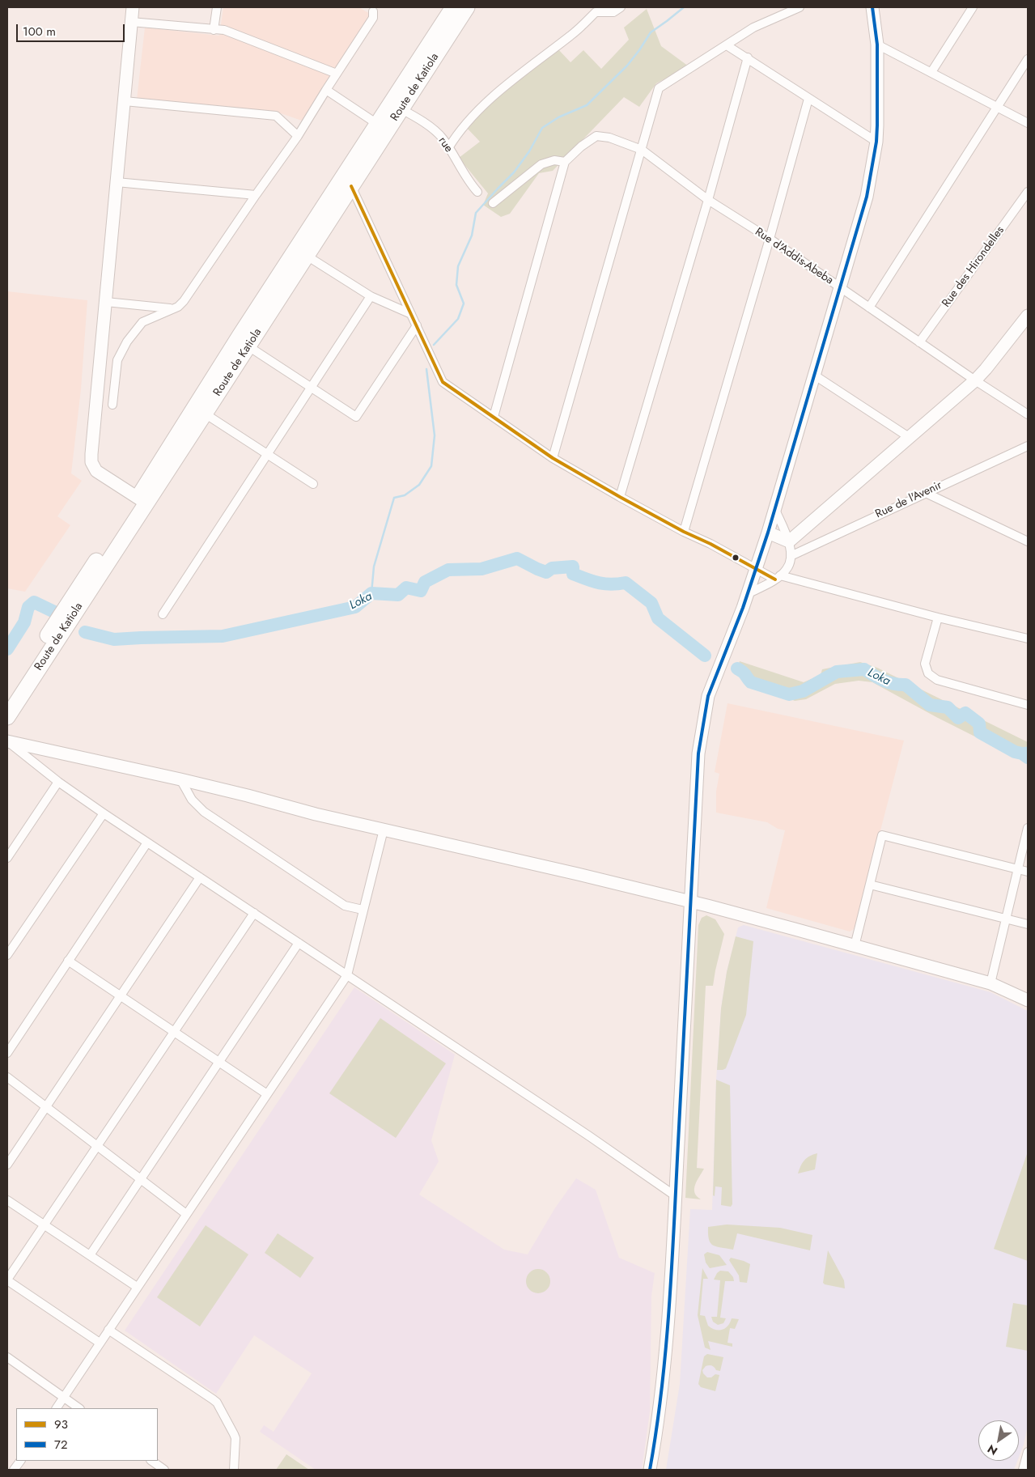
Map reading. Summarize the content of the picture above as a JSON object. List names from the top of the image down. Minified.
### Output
{"streets":{"highway":["Route de Katiola"],"street":["rue","Rue d'Addis-Abeba","Rue des Hirondelles","Rue de l'Avenir"]},"crossings":[["Route de Katiola","rue"],["Rue d'Addis-Abeba","Rue des Hirondelles"]],"water":["Loka"],"lines":["transit line 72","transit line 93"],"legend":["93","72"],"scale_bar":"100 m","north":"bottom left"}
